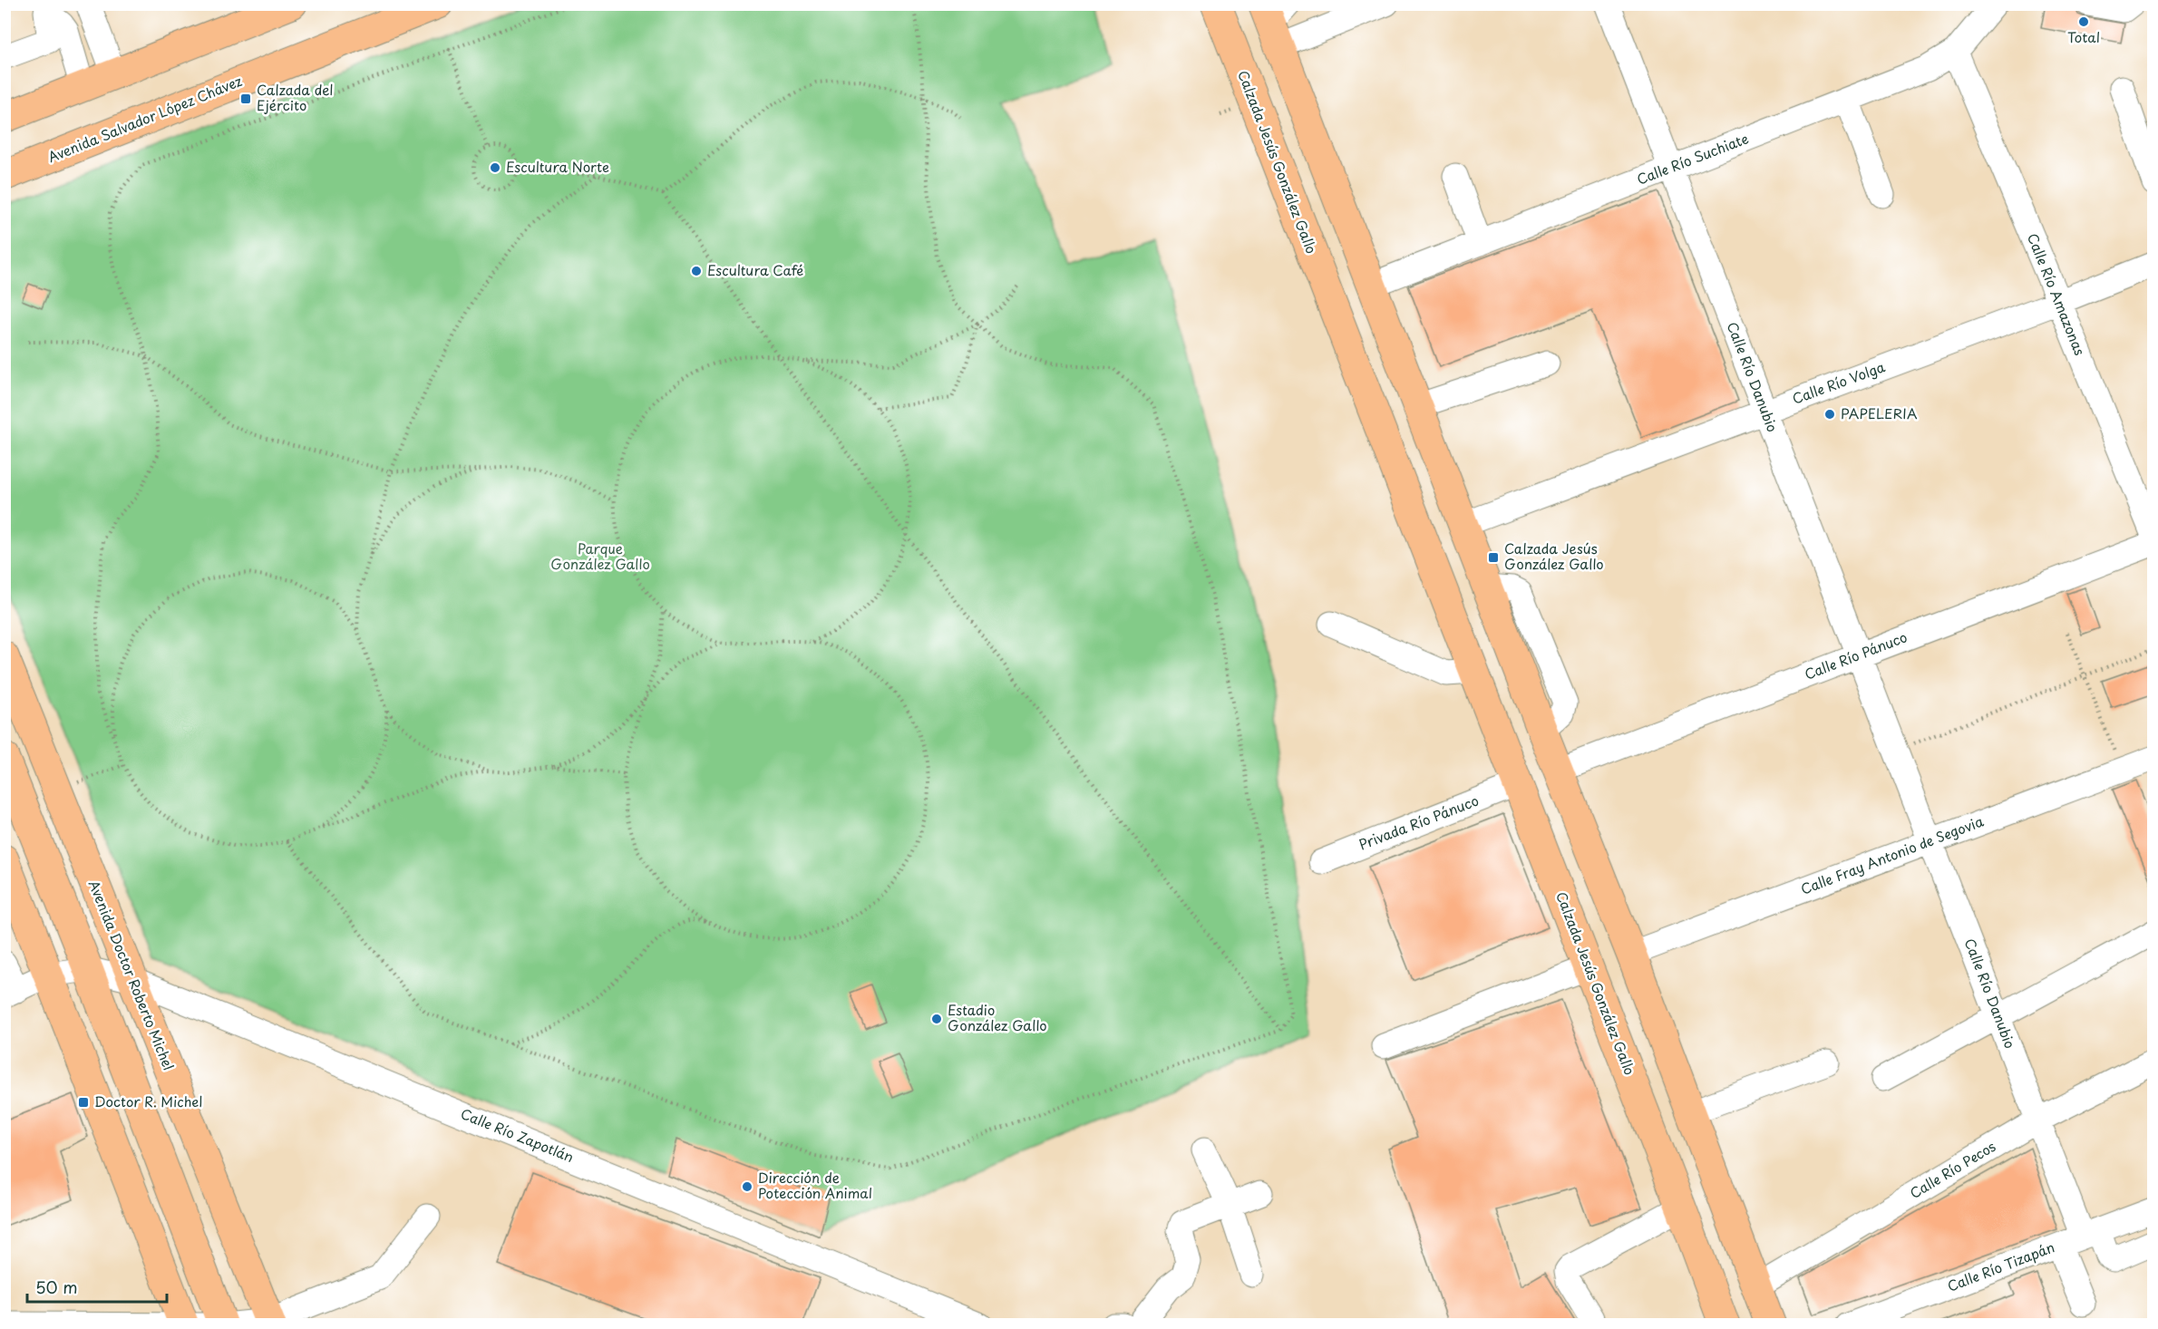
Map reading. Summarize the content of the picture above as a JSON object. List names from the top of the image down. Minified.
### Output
{"streets":{"main road":["Avenida Salvador López Chávez","Calzada Jesús González Gallo","Avenida Doctor Roberto Michel"],"street":["Calle Río Suchiate","Calle Río Amazonas","Calle Río Danubio","Calle Río Volga","Calle Río Pánuco","Privada Río Pánuco","Calle Fray Antonio de Segovia","Calle Río Zapotlán","Calle Río Pecos","Calle Río Tizapán"]},"crossings":[["Calle Río Suchiate","Calle Río Amazonas"],["Calle Río Suchiate","Calle Río Danubio"],["Calzada Jesús González Gallo","Privada Río Pánuco"],["Calle Río Amazonas","Calle Río Volga"],["Calle Río Danubio","Calle Río Volga"],["Calle Río Danubio","Calle Río Pánuco"],["Calle Río Danubio","Calle Fray Antonio de Segovia"],["Calle Río Danubio","Calle Río Pecos"],["Calle Río Danubio","Calle Río Tizapán"],["Avenida Doctor Roberto Michel","Calle Río Zapotlán"]],"parks":["Parque González Gallo"],"places":{"other":["Total","Escultura Norte","Escultura Café","PAPELERIA","Estadio González Gallo","Dirección de Potección Animal"],"transit":["Calzada del Ejército","Calzada Jesús González Gallo","Doctor R. Michel"]},"scale_bar":"50 m"}
